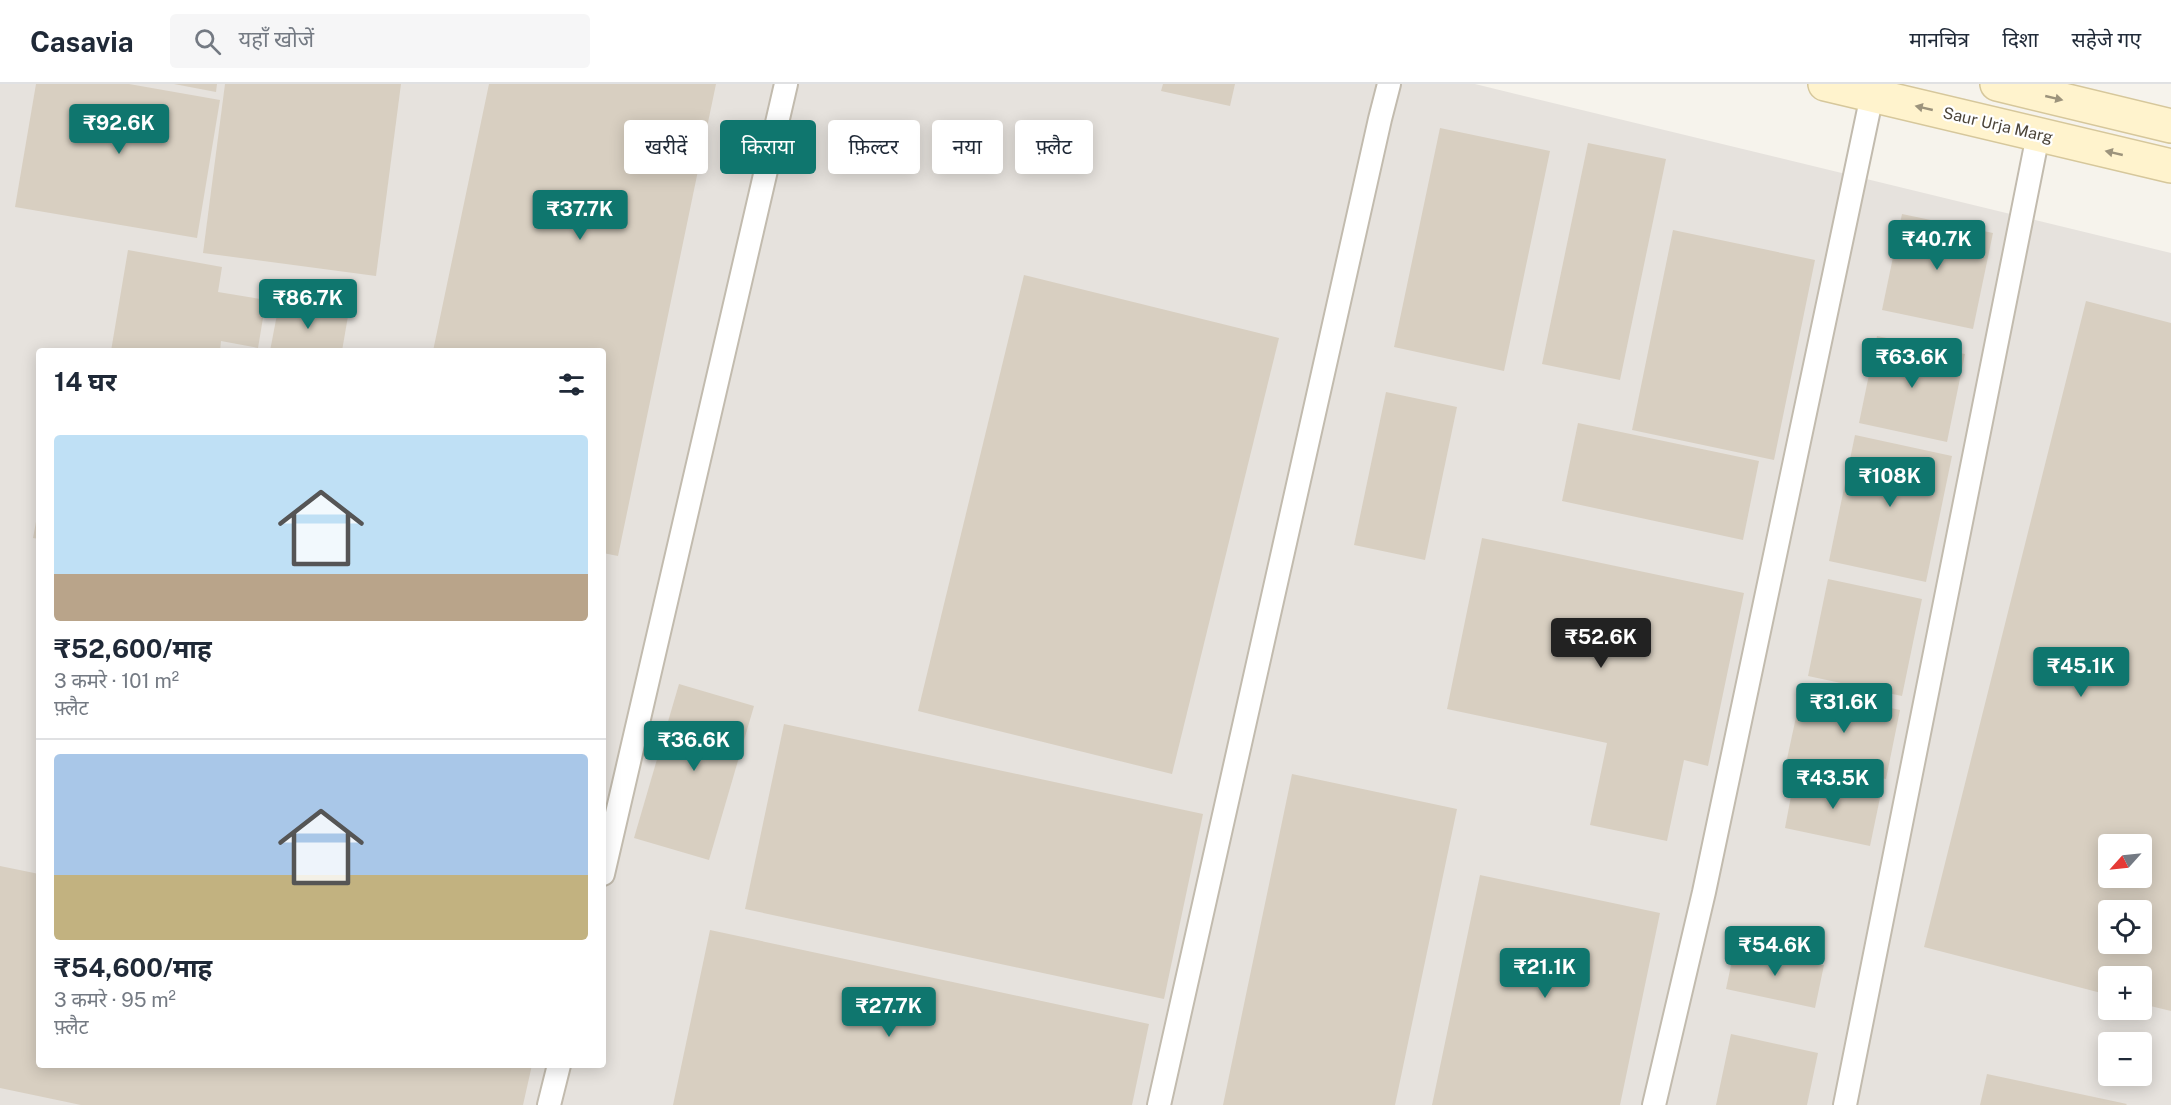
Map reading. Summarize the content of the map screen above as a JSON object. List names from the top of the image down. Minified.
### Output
{"streets":{"street":["Saur Urja Marg"]},"north":"bottom left","page":{"header":"Casavia","search":"यहाँ खोजें","nav":["मानचित्र","दिशा","सहेजे गए"],"price":["₹92.6K","₹37.7K","₹40.7K","₹86.7K","₹63.6K","₹108K","₹52.6K","₹45.1K","₹31.6K","₹36.6K","₹43.5K","₹54.6K","₹21.1K","₹27.7K"],"chip":["खरीदें","किराया","फ़िल्टर","नया","फ़्लैट"],"heading":"14 घर","list":[{"name":"₹52,600/माह","note":"3 कमरे · 101 m² · फ़्लैट"},{"name":"₹54,600/माह","note":"3 कमरे · 95 m² · फ़्लैट"}],"map_buttons":["+","−"]}}
